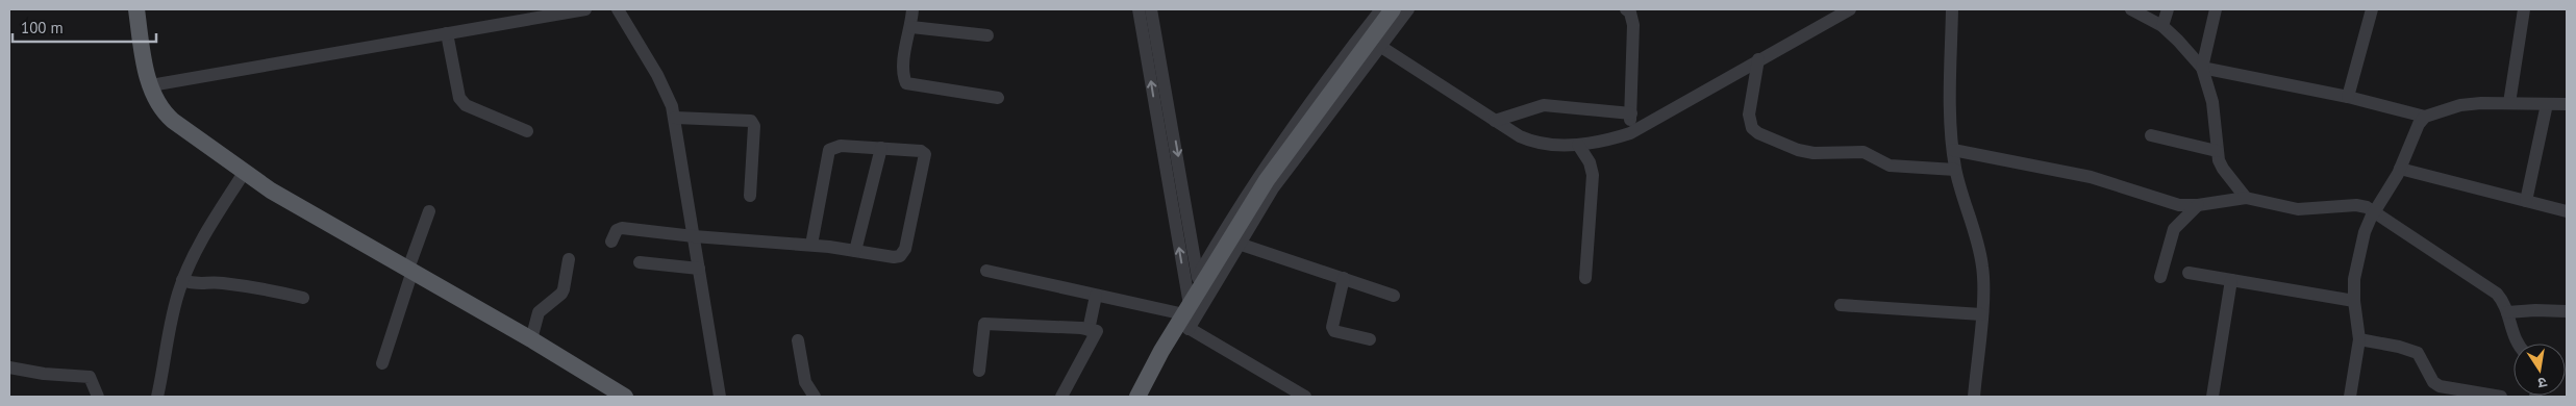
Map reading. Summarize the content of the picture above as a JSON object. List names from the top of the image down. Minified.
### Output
{"scale_bar":"100 m","north":"bottom"}
